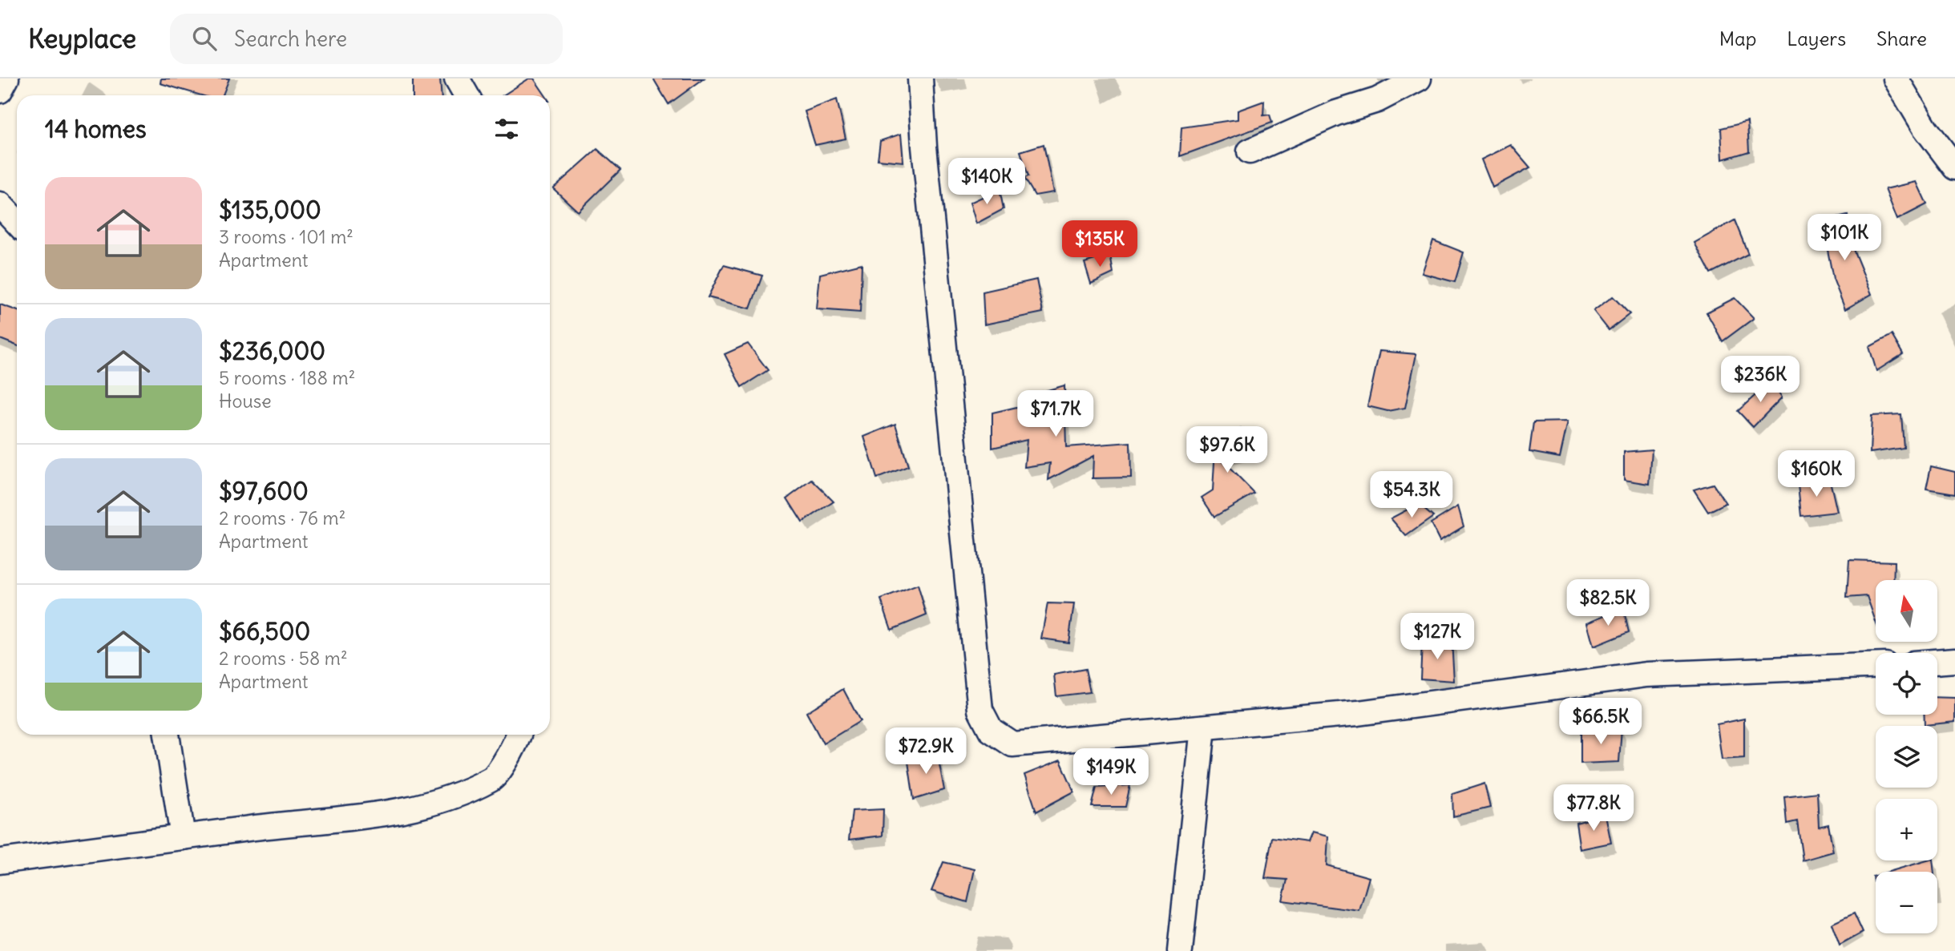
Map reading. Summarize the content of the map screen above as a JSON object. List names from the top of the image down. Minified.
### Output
{"north":"top","page":{"header":"Keyplace","search":"Search here","nav":["Map","Layers","Share"],"heading":"14 homes","price":["$140K","$101K","$135K","$236K","$71.7K","$97.6K","$160K","$54.3K","$82.5K","$127K","$66.5K","$72.9K","$149K","$77.8K"],"list":[{"name":"$135,000","note":"3 rooms · 101 m² · Apartment"},{"name":"$236,000","note":"5 rooms · 188 m² · House"},{"name":"$97,600","note":"2 rooms · 76 m² · Apartment"},{"name":"$66,500","note":"2 rooms · 58 m² · Apartment"}],"map_buttons":["+","−"]}}
